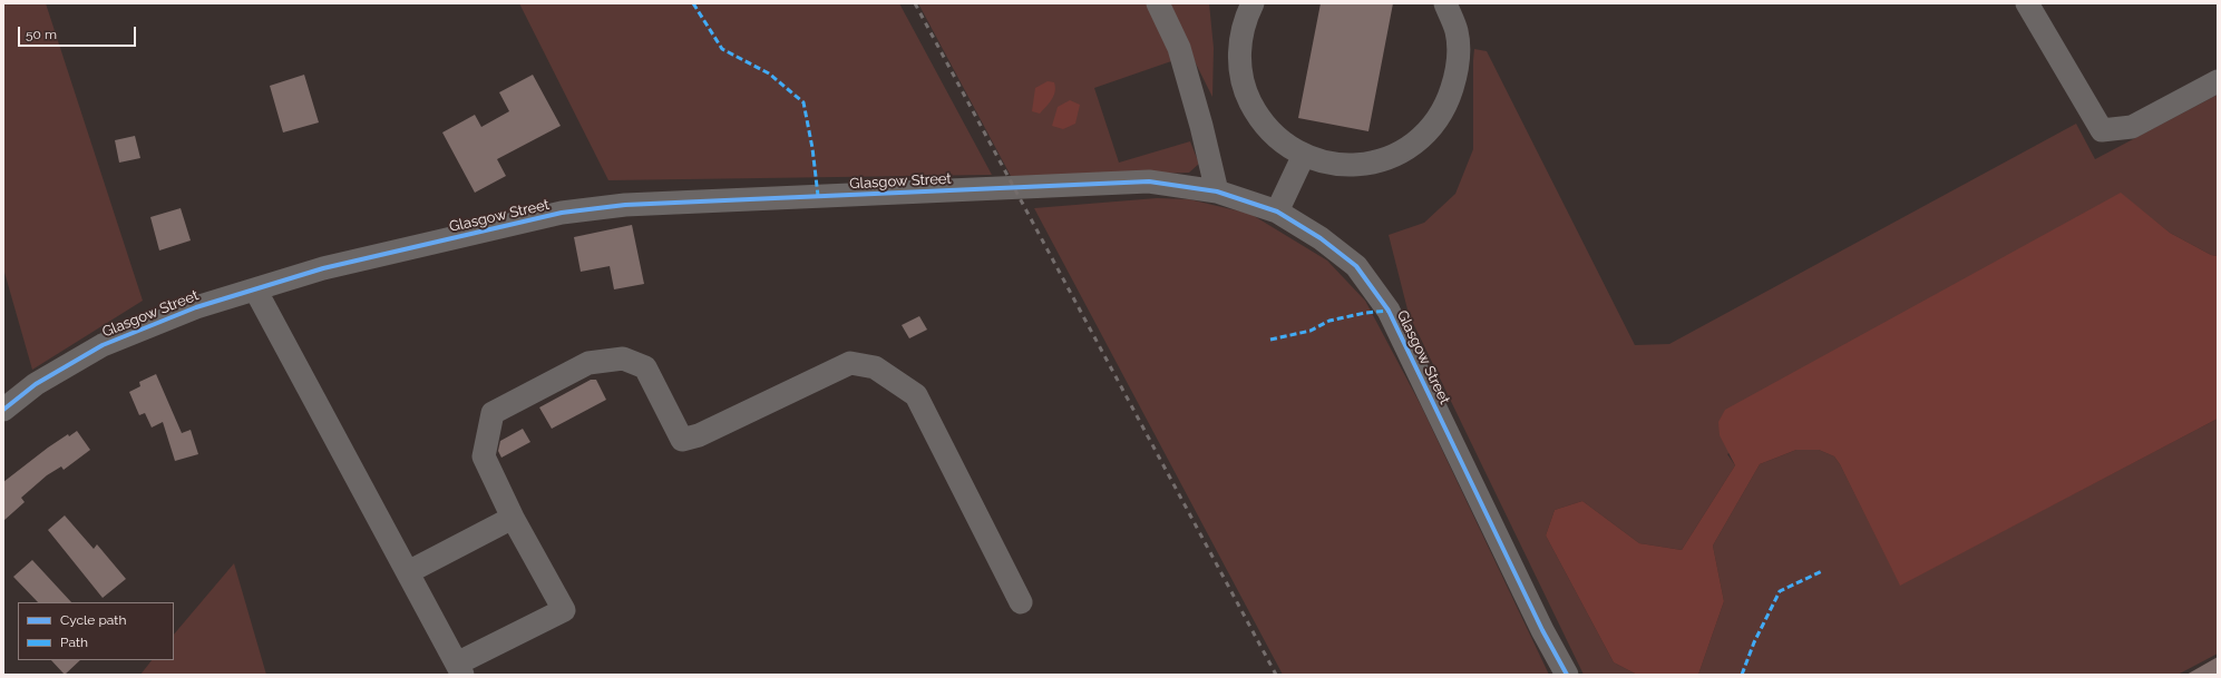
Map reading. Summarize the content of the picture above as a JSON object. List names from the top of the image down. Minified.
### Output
{"streets":{"street":["Glasgow Street"]},"legend":["Cycle path","Path"],"scale_bar":"50 m"}
